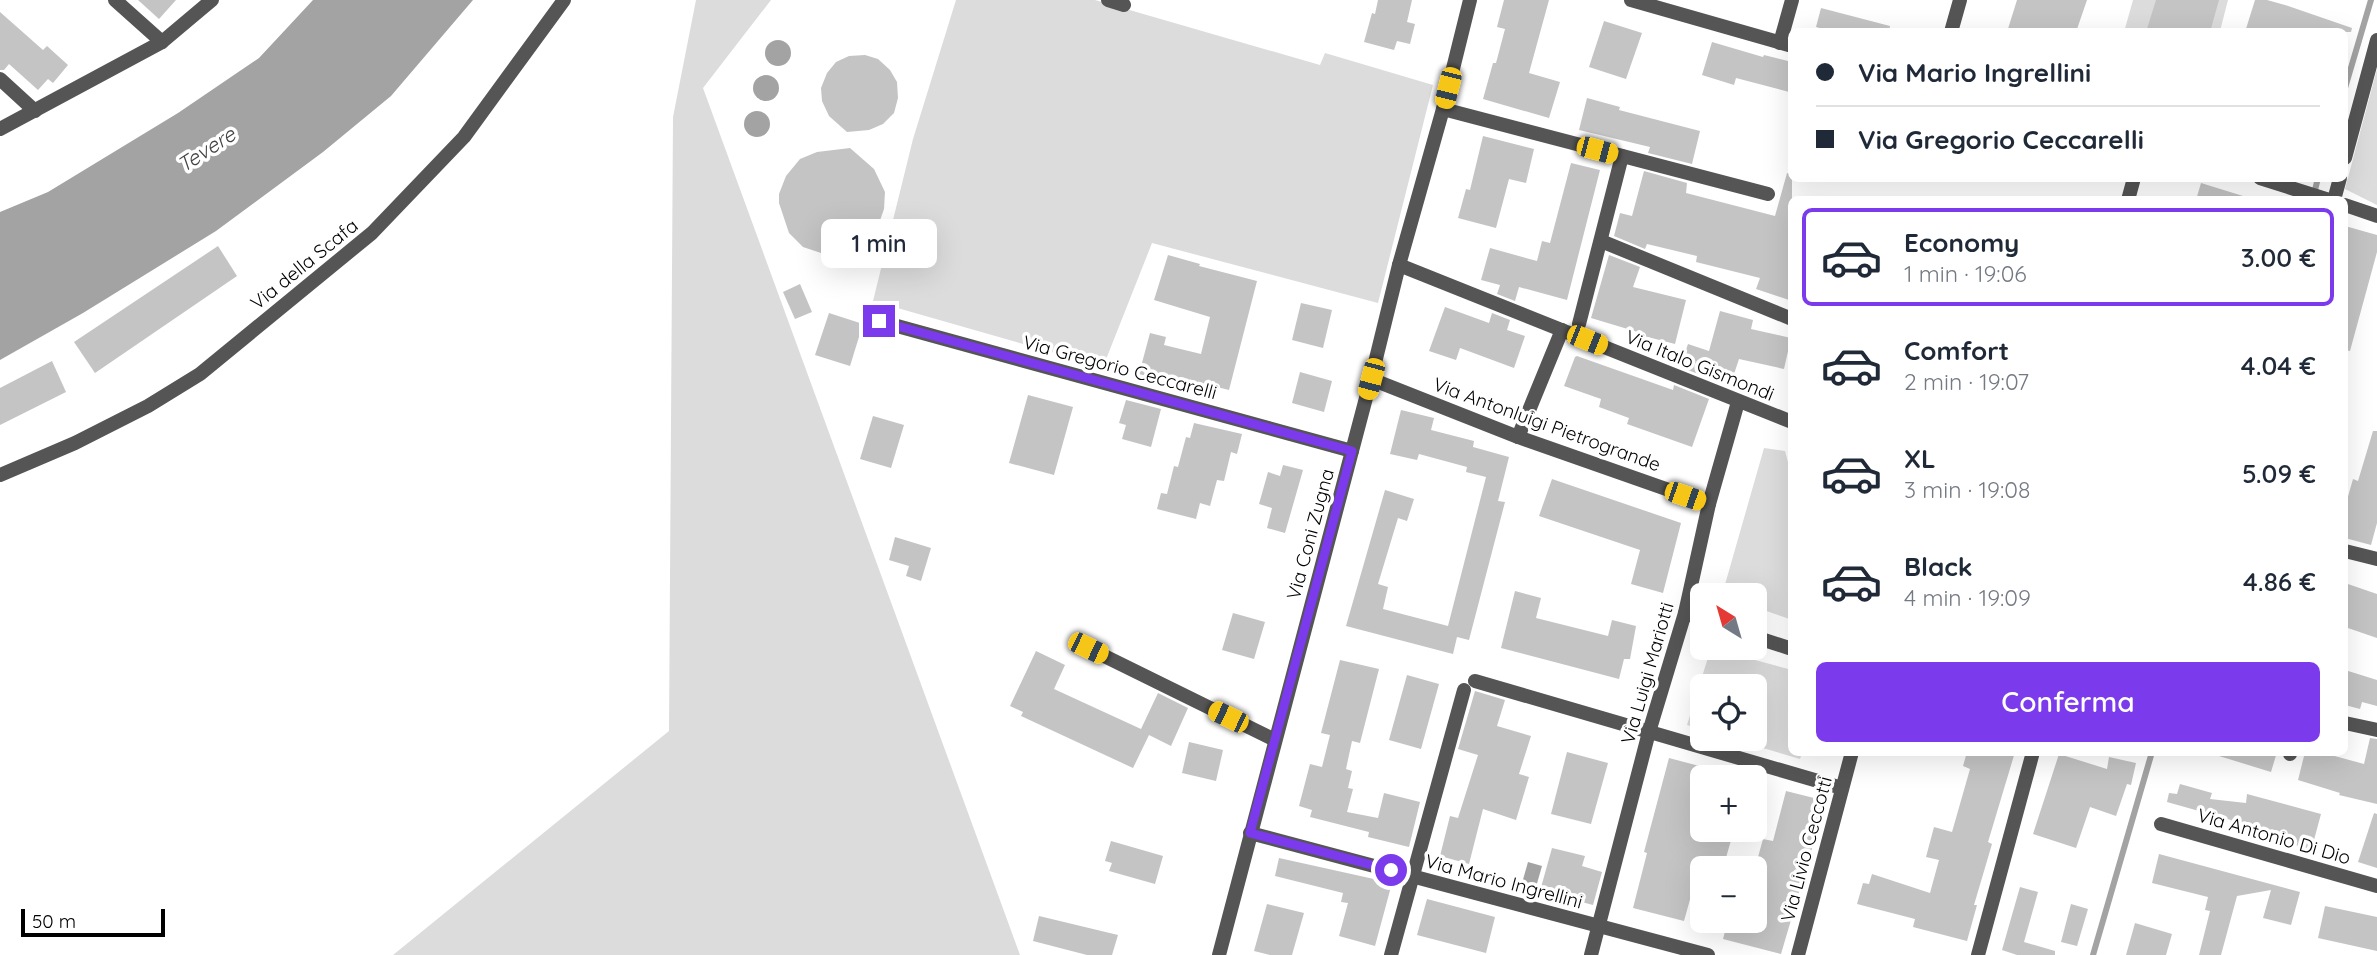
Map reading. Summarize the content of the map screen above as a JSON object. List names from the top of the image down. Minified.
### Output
{"streets":{"street":["Via della Scafa","Via Italo Gismondi","Via Gregorio Ceccarelli","Via Antonluigi Pietrogrande","Via Coni Zugna","Via Luigi Mariotti","Via Antonio Di Dio","Via Livio Ceccotti","Via Mario Ingrellini"]},"crossings":[["Via Italo Gismondi","Via Coni Zugna"],["Via Italo Gismondi","Via Luigi Mariotti"],["Via Gregorio Ceccarelli","Via Coni Zugna"],["Via Antonluigi Pietrogrande","Via Coni Zugna"],["Via Antonluigi Pietrogrande","Via Luigi Mariotti"],["Via Coni Zugna","Via Mario Ingrellini"],["Via Luigi Mariotti","Via Mario Ingrellini"]],"water":["Tevere"],"scale_bar":"50 m","north":"top left","page":{"banner":["Via Mario Ingrellini","Via Gregorio Ceccarelli"],"list":[{"name":"Economy","note":"1 min · 19:06","value":"3.00 €"},{"name":"Comfort","note":"2 min · 19:07","value":"4.04 €"},{"name":"XL","note":"3 min · 19:08","value":"5.09 €"},{"name":"Black","note":"4 min · 19:09","value":"4.86 €"}],"bubble":"1 min","map_buttons":["+","−"],"buttons":"Conferma","scale":"50 m"}}
